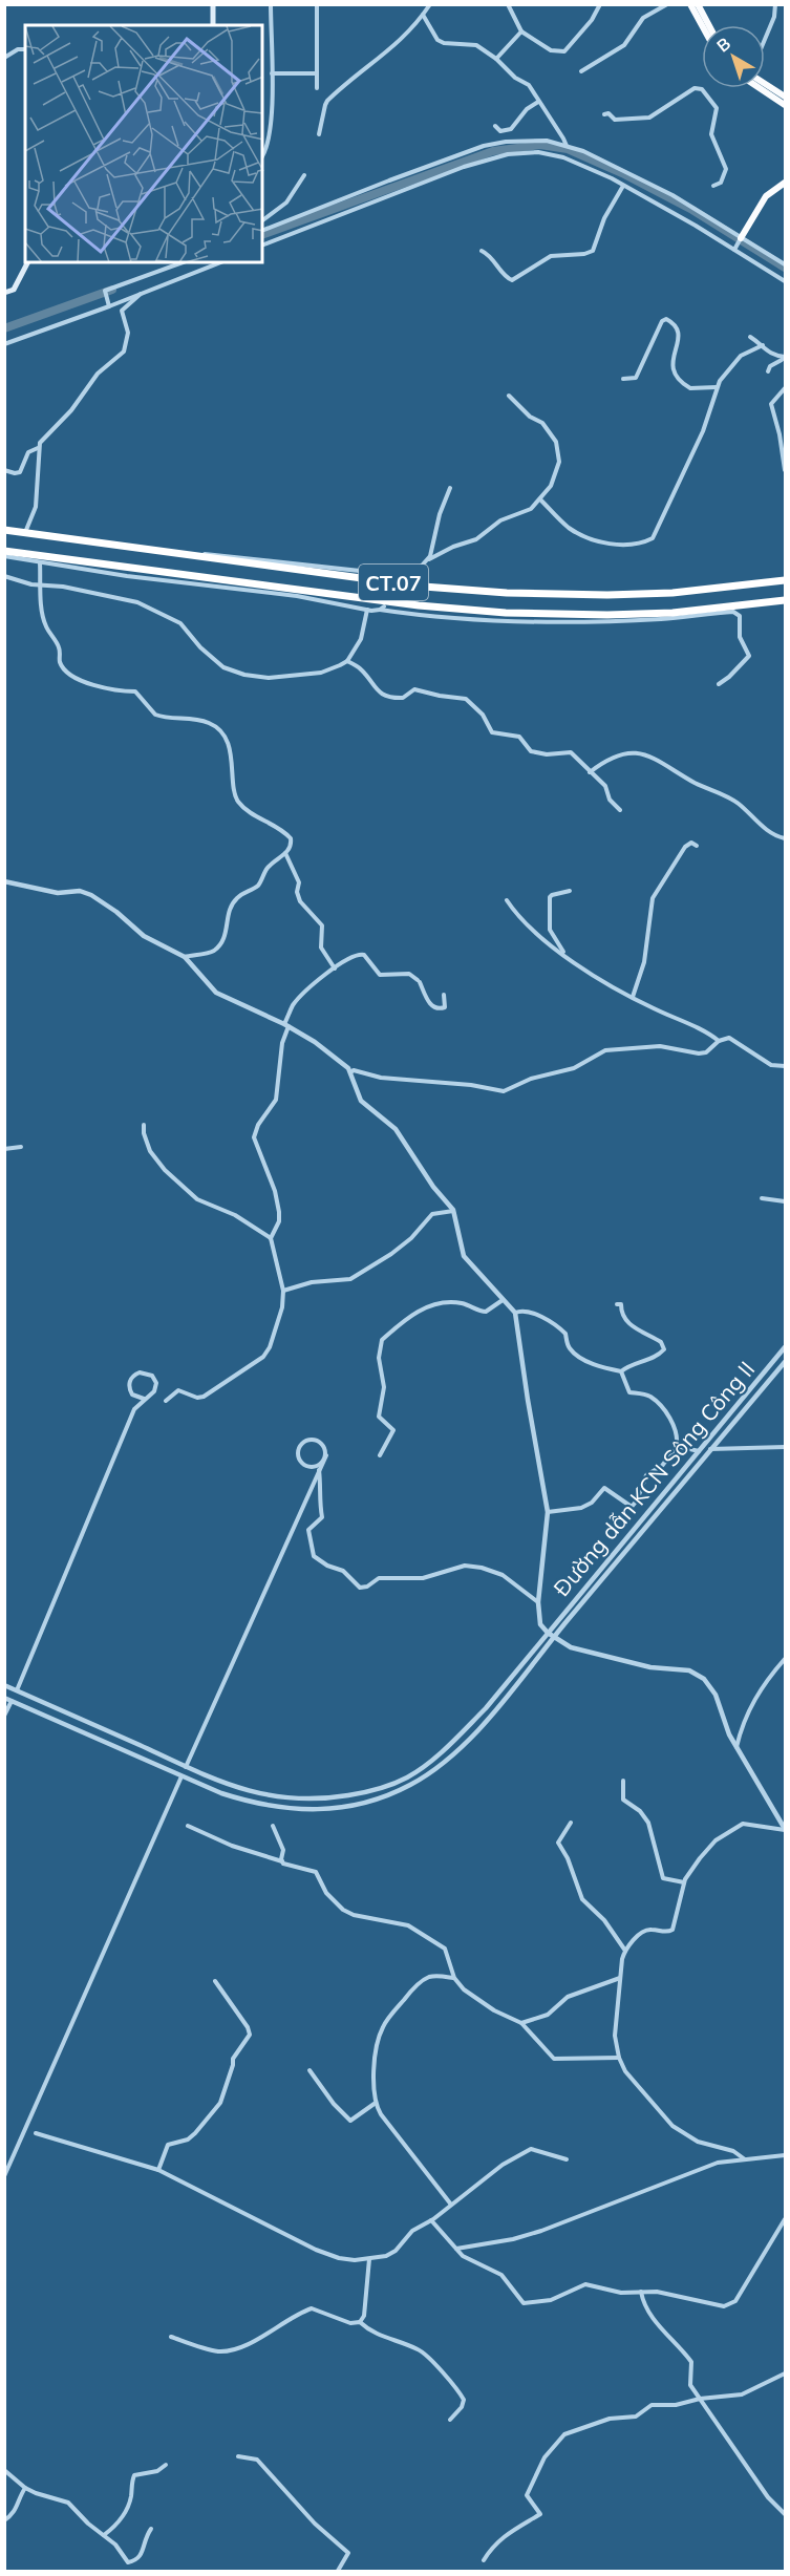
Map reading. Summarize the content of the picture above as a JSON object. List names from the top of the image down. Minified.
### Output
{"streets":{"highway":["CT.07"],"street":["Đường dẫn KCN Sông Công II"]},"north":"top left"}
